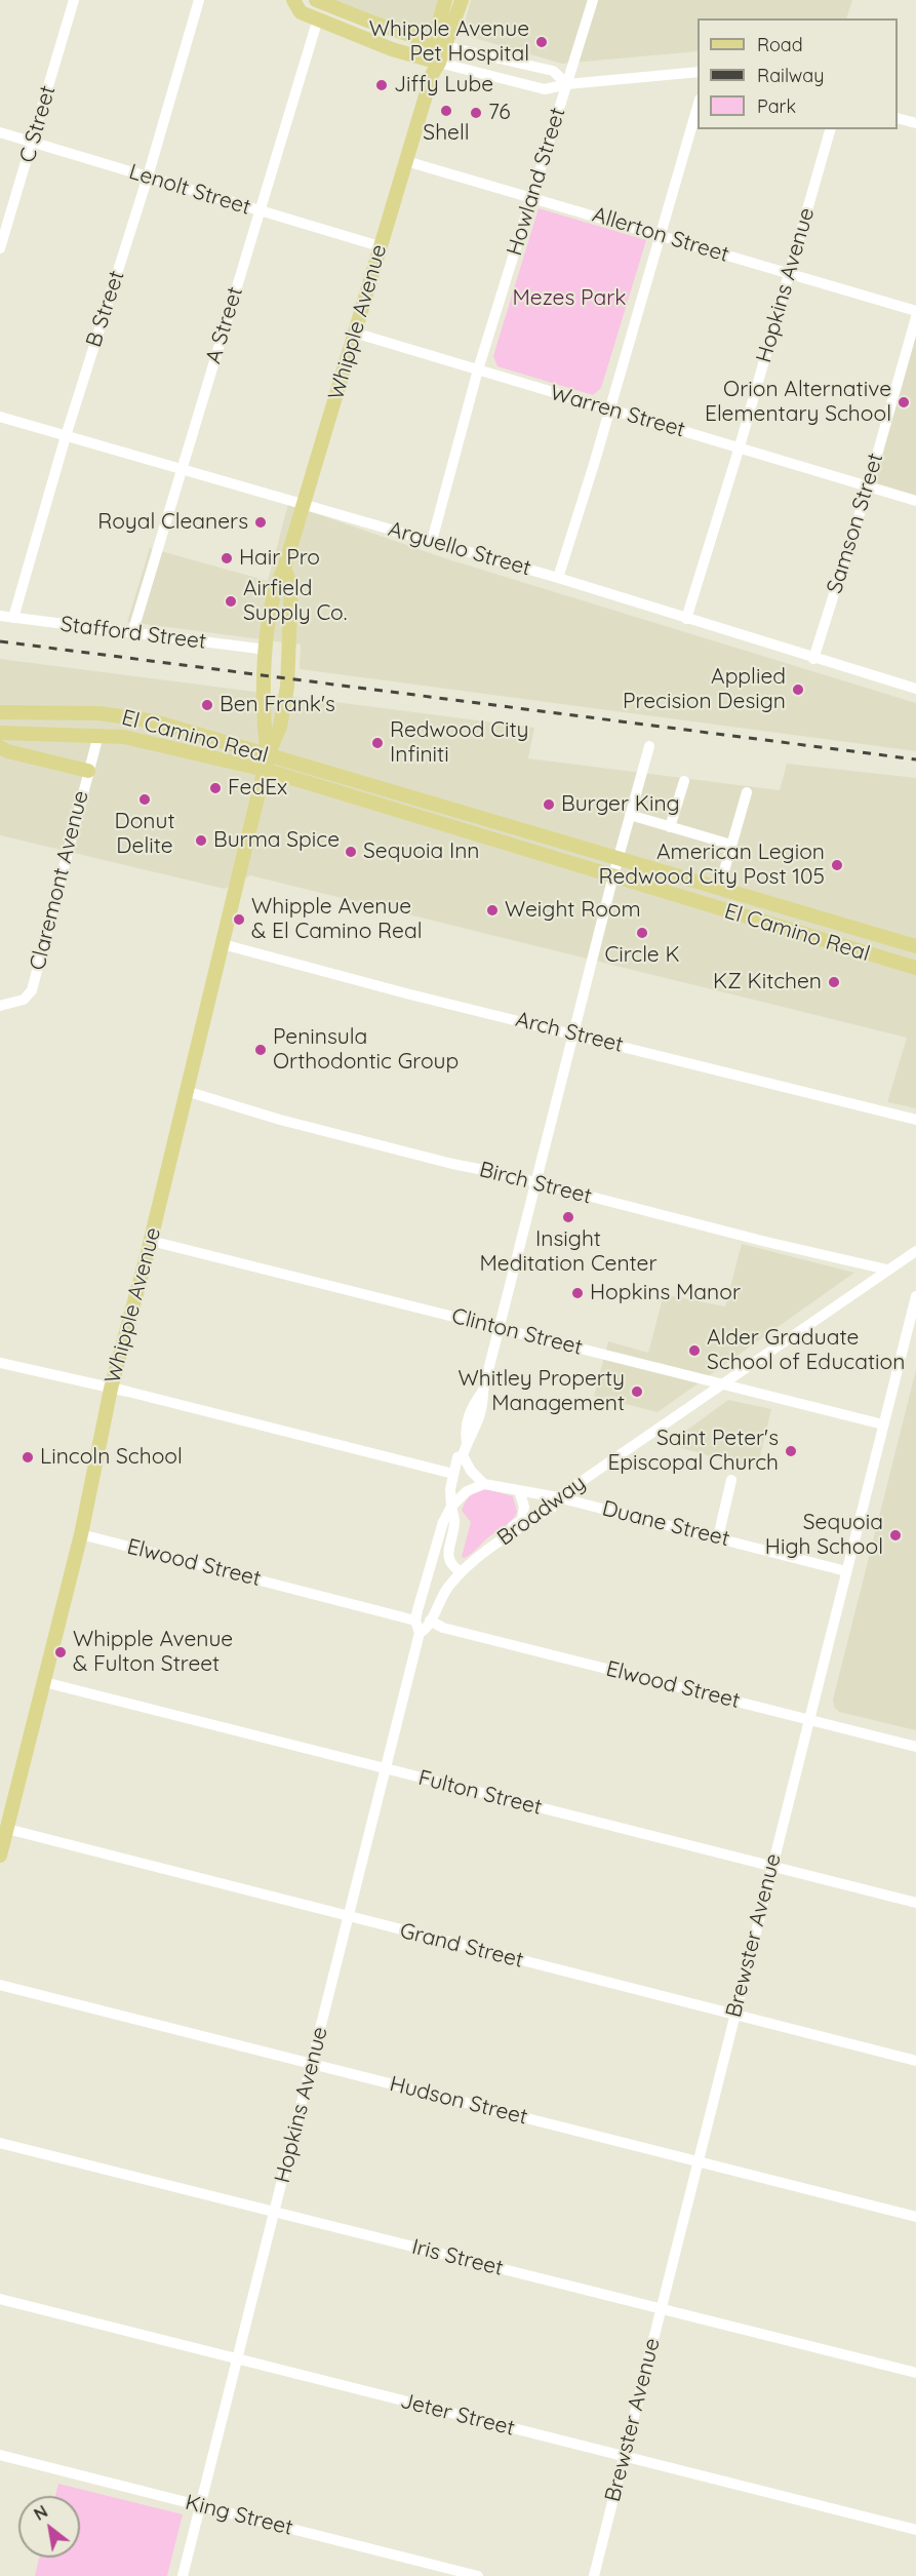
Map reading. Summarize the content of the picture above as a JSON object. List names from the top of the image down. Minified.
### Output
{"streets":{"main road":["Whipple Avenue","El Camino Real"],"street":["C Street","Howland Street","Lenolt Street","Allerton Street","Hopkins Avenue","B Street","A Street","Warren Street","Samson Street","Arguello Street","Stafford Street","Claremont Avenue","Arch Street","Birch Street","Clinton Street","Broadway","Duane Street","Elwood Street","Fulton Street","Brewster Avenue","Grand Street","Hudson Street","Iris Street","Jeter Street","King Street"]},"crossings":[["C Street","Lenolt Street"],["Howland Street","Allerton Street"],["Howland Street","Warren Street"],["Howland Street","Arguello Street"],["Lenolt Street","B Street"],["Lenolt Street","Whipple Avenue"],["Lenolt Street","A Street"],["Allerton Street","Hopkins Avenue"],["Allerton Street","Whipple Avenue"],["Hopkins Avenue","Warren Street"],["Hopkins Avenue","Arguello Street"],["Hopkins Avenue","Broadway"],["Hopkins Avenue","Elwood Street"],["Hopkins Avenue","Fulton Street"],["Hopkins Avenue","Grand Street"],["Hopkins Avenue","Hudson Street"],["Hopkins Avenue","Iris Street"],["Hopkins Avenue","Jeter Street"],["Hopkins Avenue","King Street"],["B Street","Arguello Street"],["B Street","Stafford Street"],["Whipple Avenue","Warren Street"],["Whipple Avenue","Arguello Street"],["Whipple Avenue","Stafford Street"],["Whipple Avenue","El Camino Real"],["Whipple Avenue","Arch Street"],["Whipple Avenue","Birch Street"],["Whipple Avenue","Clinton Street"],["Whipple Avenue","Elwood Street"],["Whipple Avenue","Fulton Street"],["Whipple Avenue","Grand Street"],["A Street","Arguello Street"],["A Street","Stafford Street"],["Warren Street","Samson Street"],["Samson Street","Arguello Street"],["El Camino Real","Claremont Avenue"],["Birch Street","Broadway"],["Clinton Street","Broadway"],["Clinton Street","Brewster Avenue"],["Broadway","Duane Street"],["Broadway","Elwood Street"],["Duane Street","Brewster Avenue"],["Elwood Street","Brewster Avenue"],["Fulton Street","Brewster Avenue"],["Brewster Avenue","Grand Street"],["Brewster Avenue","Hudson Street"],["Brewster Avenue","Iris Street"],["Brewster Avenue","Jeter Street"]],"parks":["Mezes Park"],"places":["Whipple Avenue Pet Hospital","Jiffy Lube","Shell","76","Orion Alternative Elementary School","Royal Cleaners","Hair Pro","Airfield Supply Co.","Applied Precision Design","Ben Frank's","Redwood City Infiniti","FedEx","Donut Delite","Burger King","Burma Spice","Sequoia Inn","American Legion Redwood City Post 105","Weight Room","Whipple Avenue & El Camino Real","Circle K","KZ Kitchen","Peninsula Orthodontic Group","Insight Meditation Center","Hopkins Manor","Alder Graduate School of Education","Whitley Property Management","Saint Peter's Episcopal Church","Lincoln School","Sequoia High School","Whipple Avenue & Fulton Street"],"legend":["Road","Railway","Park"],"north":"top left"}
